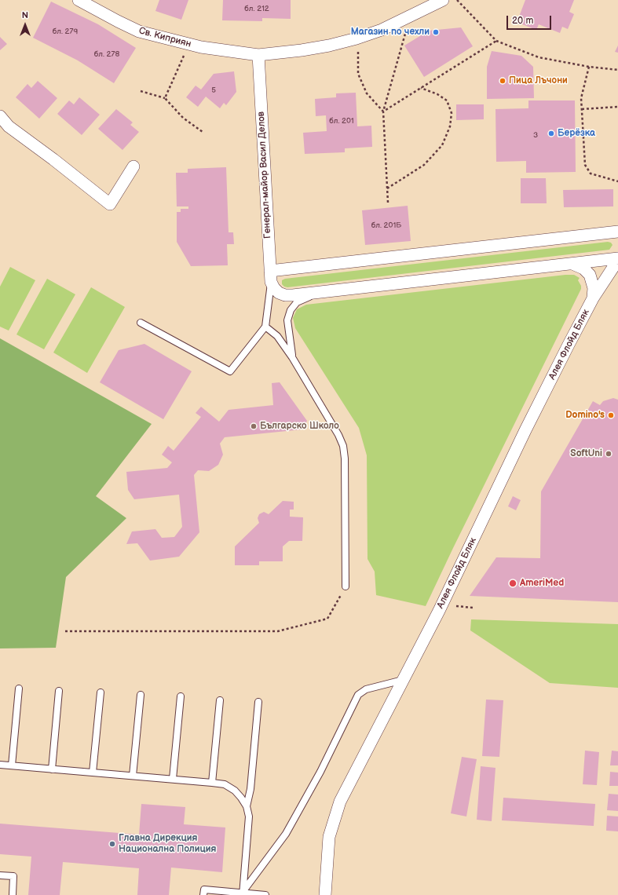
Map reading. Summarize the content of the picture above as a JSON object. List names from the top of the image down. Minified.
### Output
{"streets":{"street":["Св. Киприян","Генерал-майор Васил Делов","Алея Флойд Бляк"]},"crossings":[["Св. Киприян","Генерал-майор Васил Делов"]],"places":["Магазин по чехли","Пица Лъчони","Берёзка","Domino's","Българско Школо","SoftUni","AmeriMed","Главна Дирекция Национална Полиция"],"house_numbers":["бл. 212","бл. 279","бл. 278","5","бл. 201","3","бл. 201Б"],"scale_bar":"20 m","north":"top"}
